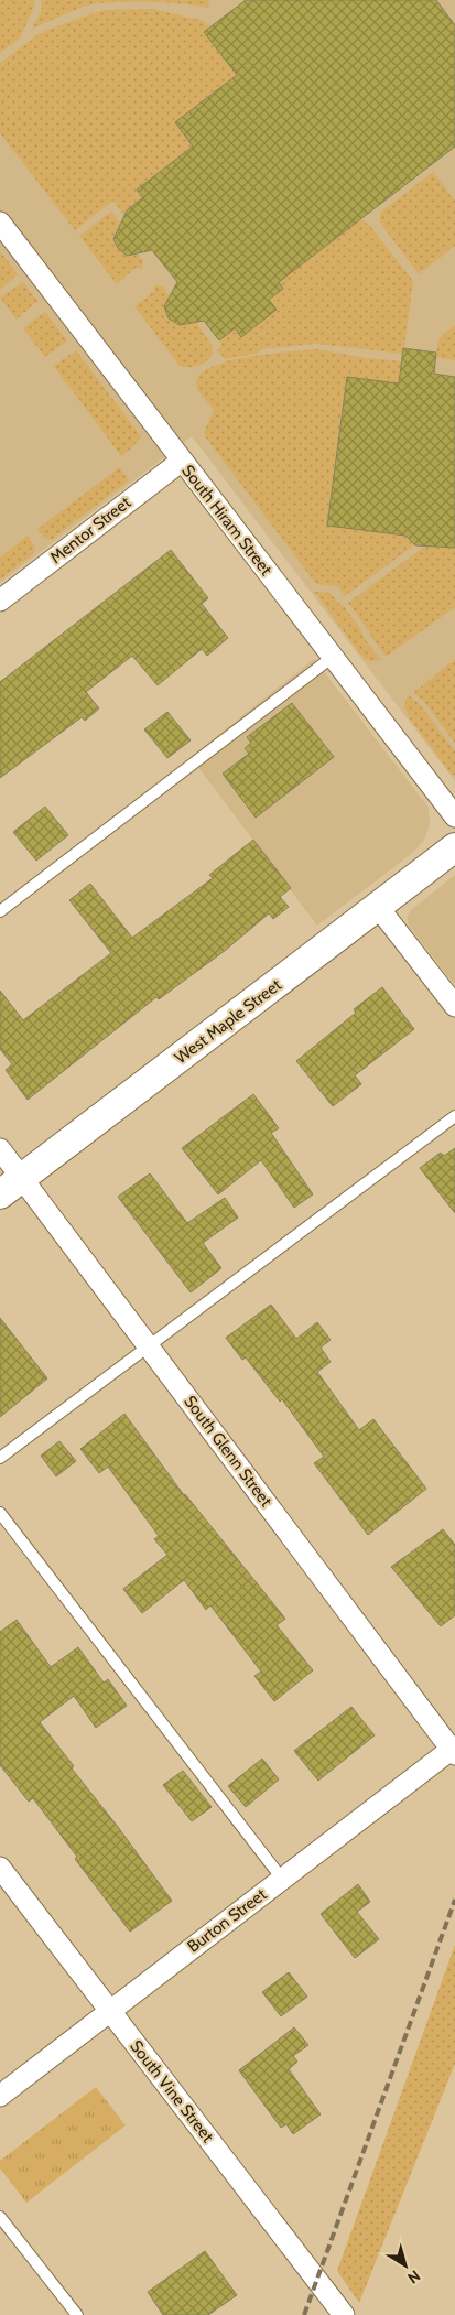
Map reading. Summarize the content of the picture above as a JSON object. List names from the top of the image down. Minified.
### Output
{"streets":{"street":["South Hiram Street","Mentor Street","West Maple Street","South Glenn Street","Burton Street","South Vine Street"]},"crossings":[["South Hiram Street","Mentor Street"],["West Maple Street","South Glenn Street"],["South Glenn Street","Burton Street"],["Burton Street","South Vine Street"]],"north":"bottom right"}
